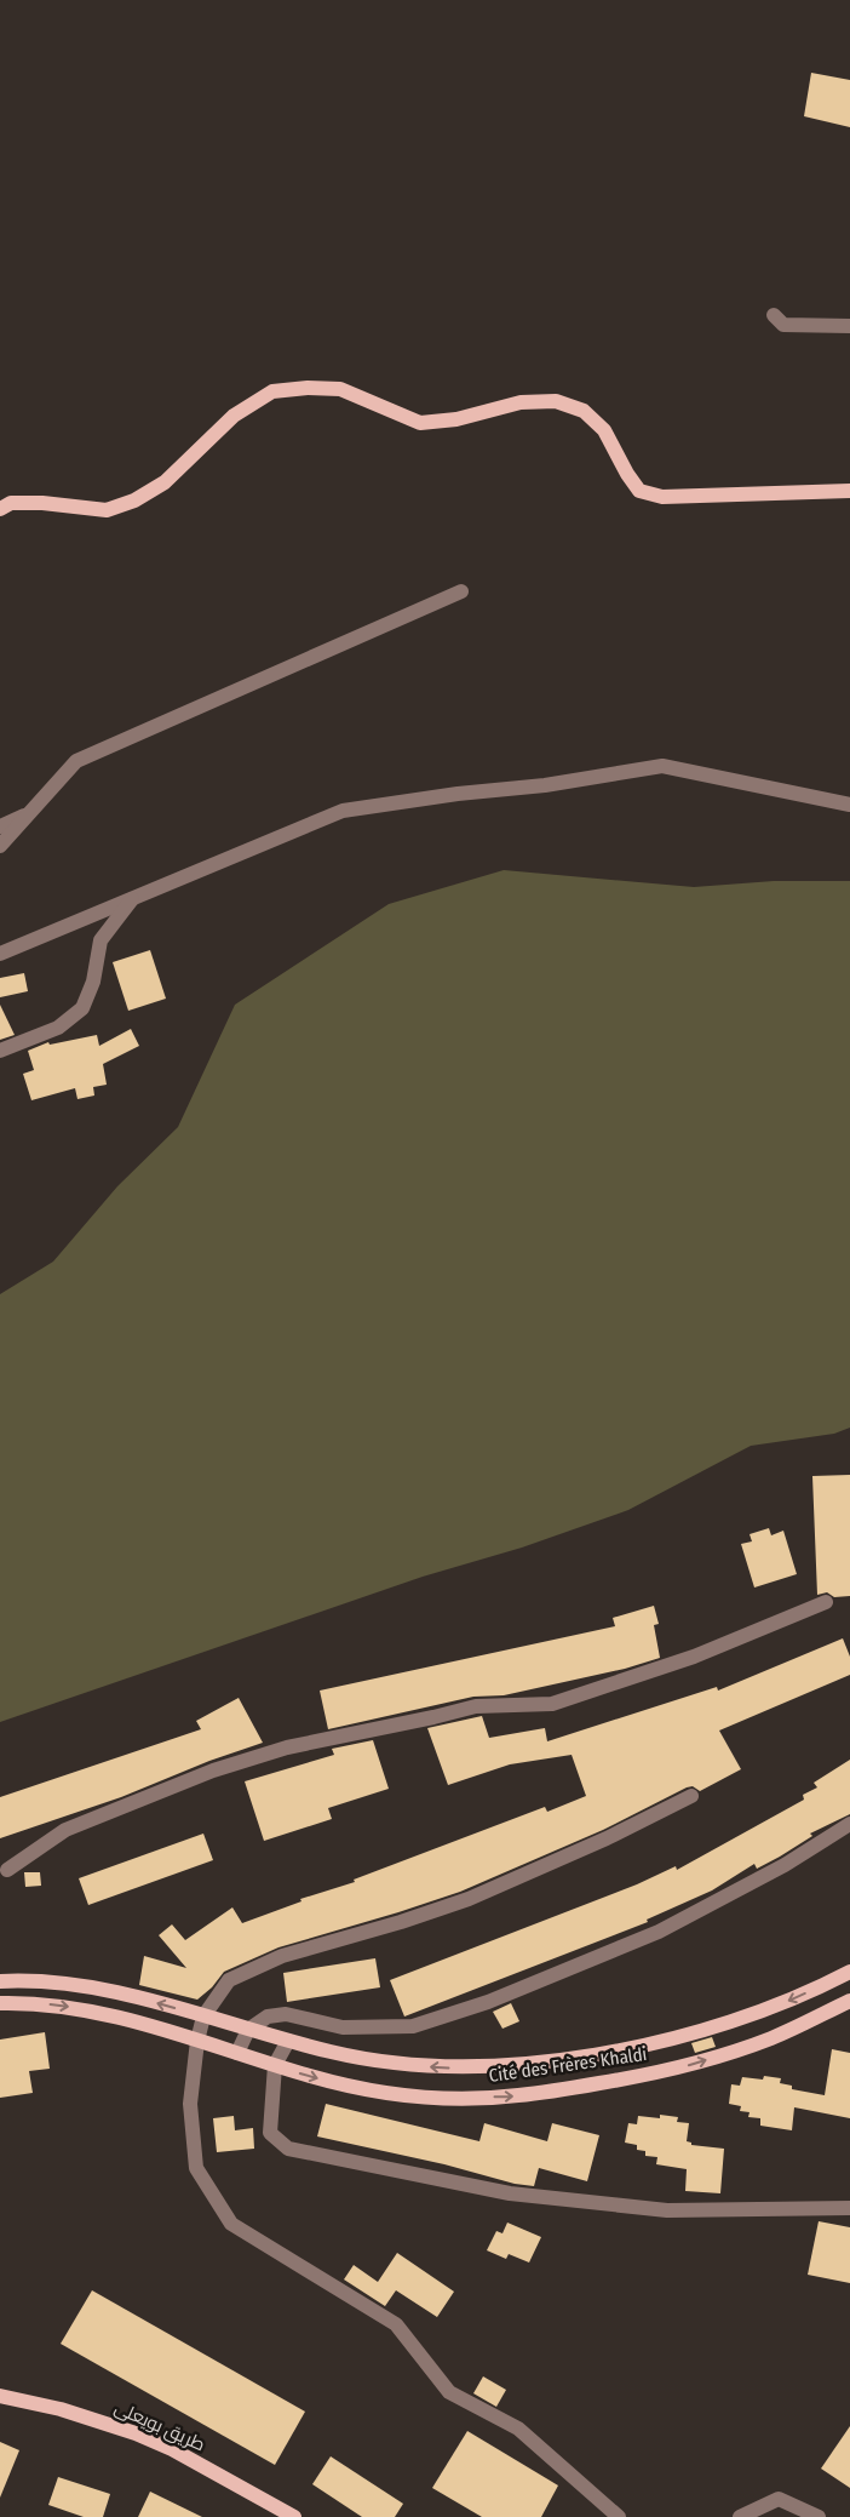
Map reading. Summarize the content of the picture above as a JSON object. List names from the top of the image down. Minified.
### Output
{"streets":{"main road":["Cité des Frères Khaldi","طريق بويعلى"]}}
